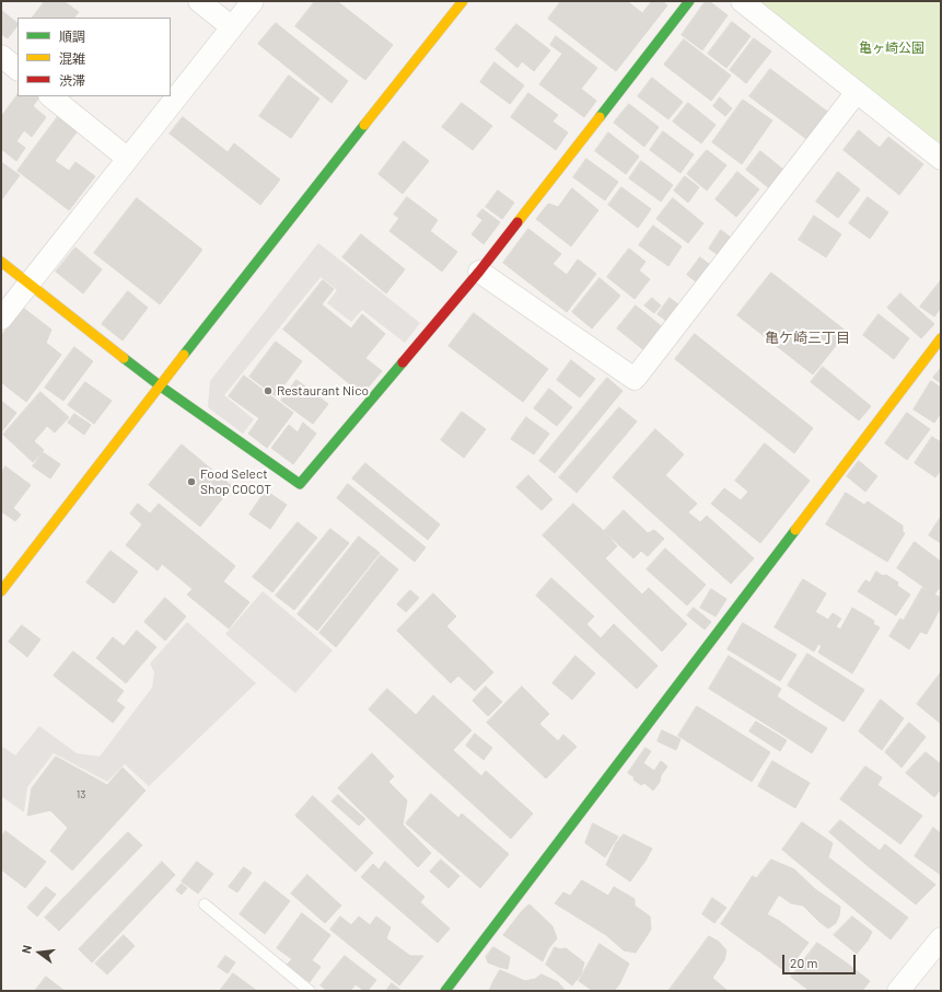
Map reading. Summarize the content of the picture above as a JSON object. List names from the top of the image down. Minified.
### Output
{"districts":["亀ケ崎三丁目"],"parks":["亀ヶ崎公園"],"places":["Restaurant Nico","Food Select Shop COCOT"],"house_numbers":["13"],"legend":["順調","混雑","渋滞"],"scale_bar":"20 m","north":"left"}
